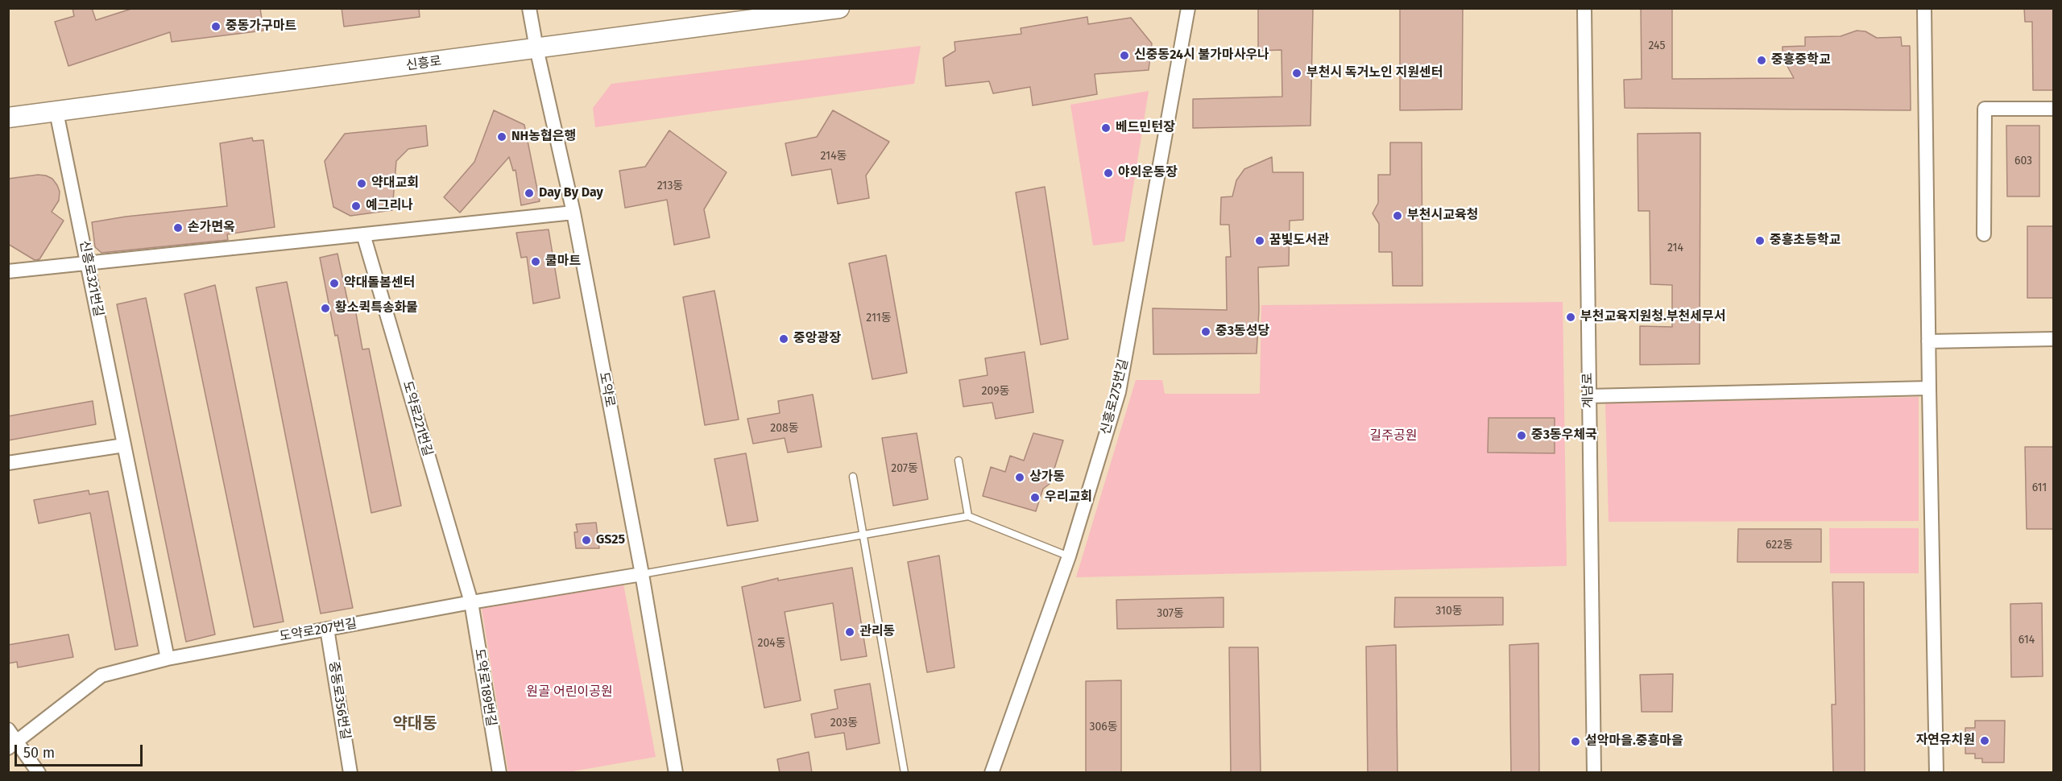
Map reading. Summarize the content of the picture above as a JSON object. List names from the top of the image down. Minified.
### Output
{"streets":{"street":["신흥로","신흥로321번길","도약로","계남로","신흥로275번길","도약로221번길","도약로207번길","도약로189번길","중동로356번길"]},"crossings":[["신흥로","신흥로321번길"],["신흥로","도약로"],["신흥로321번길","도약로207번길"],["도약로","도약로207번길"],["도약로221번길","도약로207번길"],["도약로221번길","도약로189번길"],["도약로207번길","도약로189번길"],["도약로207번길","중동로356번길"]],"districts":["약대동"],"parks":["길주공원","원골 어린이공원"],"places":["중동가구마트","신중동24시 불가마사우나","중흥중학교","부천시 독거노인 지원센터","베드민턴장","NH농협은행","야외운동장","약대교회","Day By Day","예그리나","부천시교육청","손가면옥","꿈빛도서관","중흥초등학교","쿨마트","약대돌봄센터","황소퀵특송화물","부천교육지원청.부천세무서","중3동성당","중앙광장","중3동우체국","상가동","우리교회","GS25","관리동","자연유치원","설악마을.중흥마을"],"house_numbers":["245","214동","603","213동","214","211동","209동","208동","207동","611","622동","310동","307동","614","204동","203동","306동"],"scale_bar":"50 m"}
